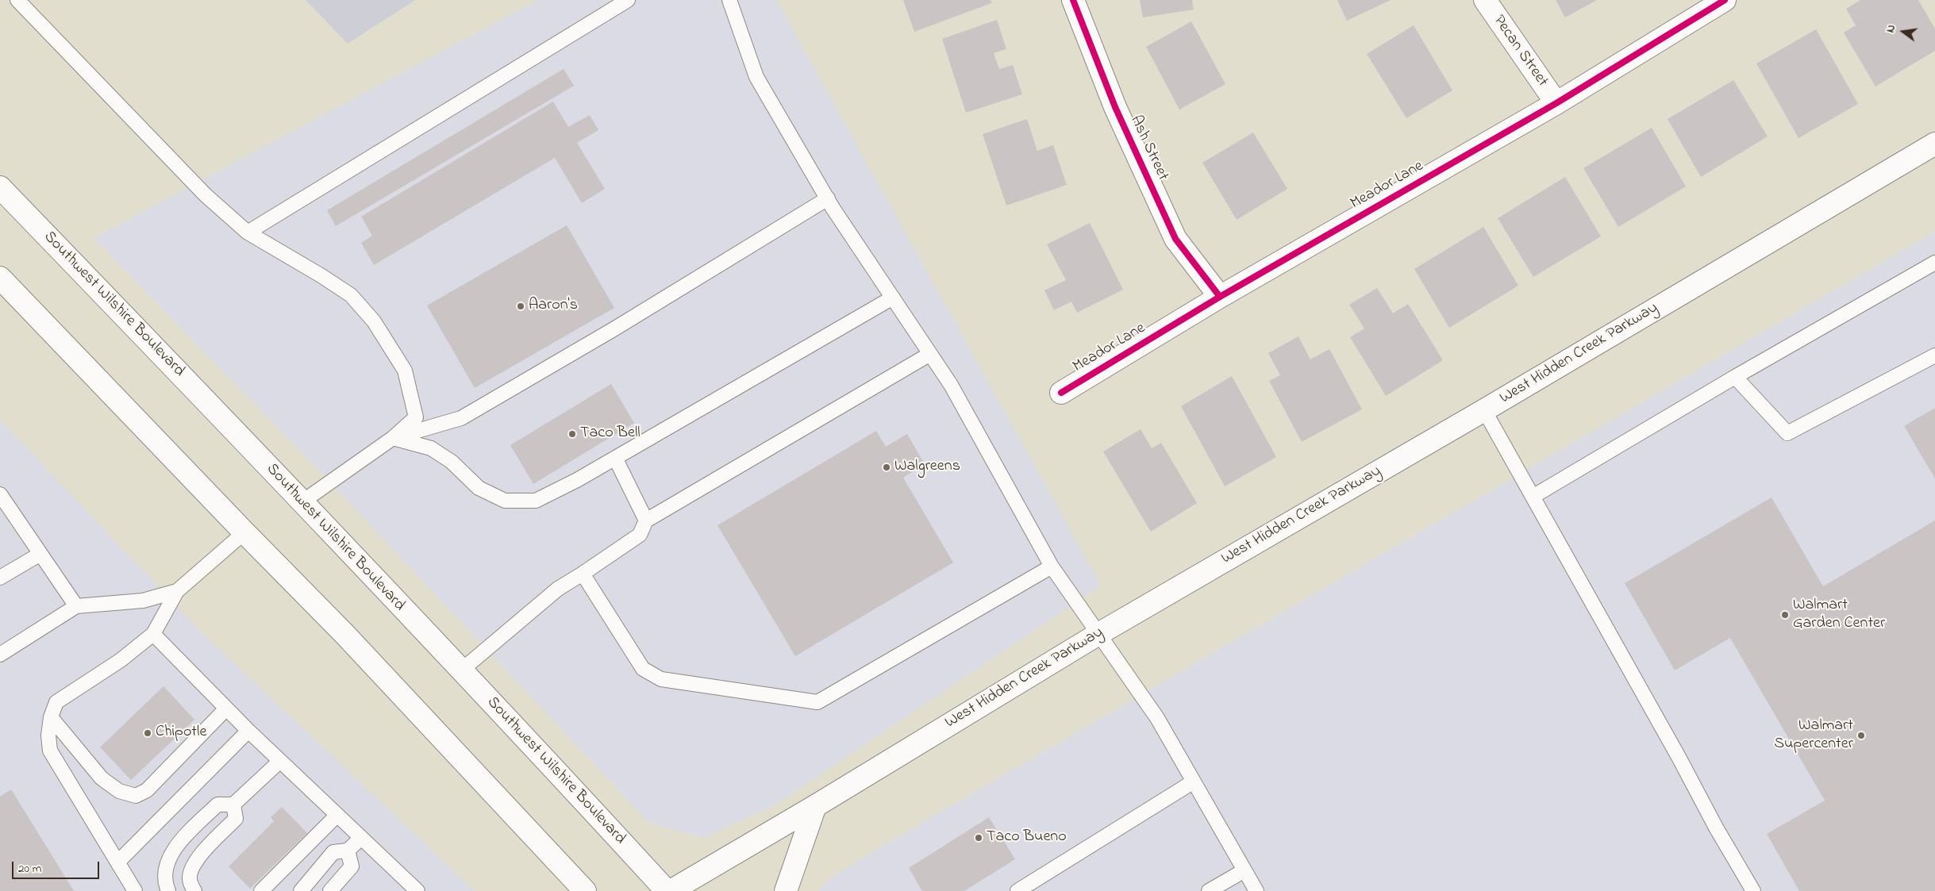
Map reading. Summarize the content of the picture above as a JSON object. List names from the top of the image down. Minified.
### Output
{"streets":{"main road":["Pecan Street","Ash Street","Meador Lane","Southwest Wilshire Boulevard","West Hidden Creek Parkway"]},"crossings":[["Pecan Street","Meador Lane"],["Ash Street","Meador Lane"]],"places":["Aaron's","Taco Bell","Walgreens","Walmart Garden Center","Chipotle","Walmart Supercenter","Taco Bueno"],"scale_bar":"20 m","north":"left"}
